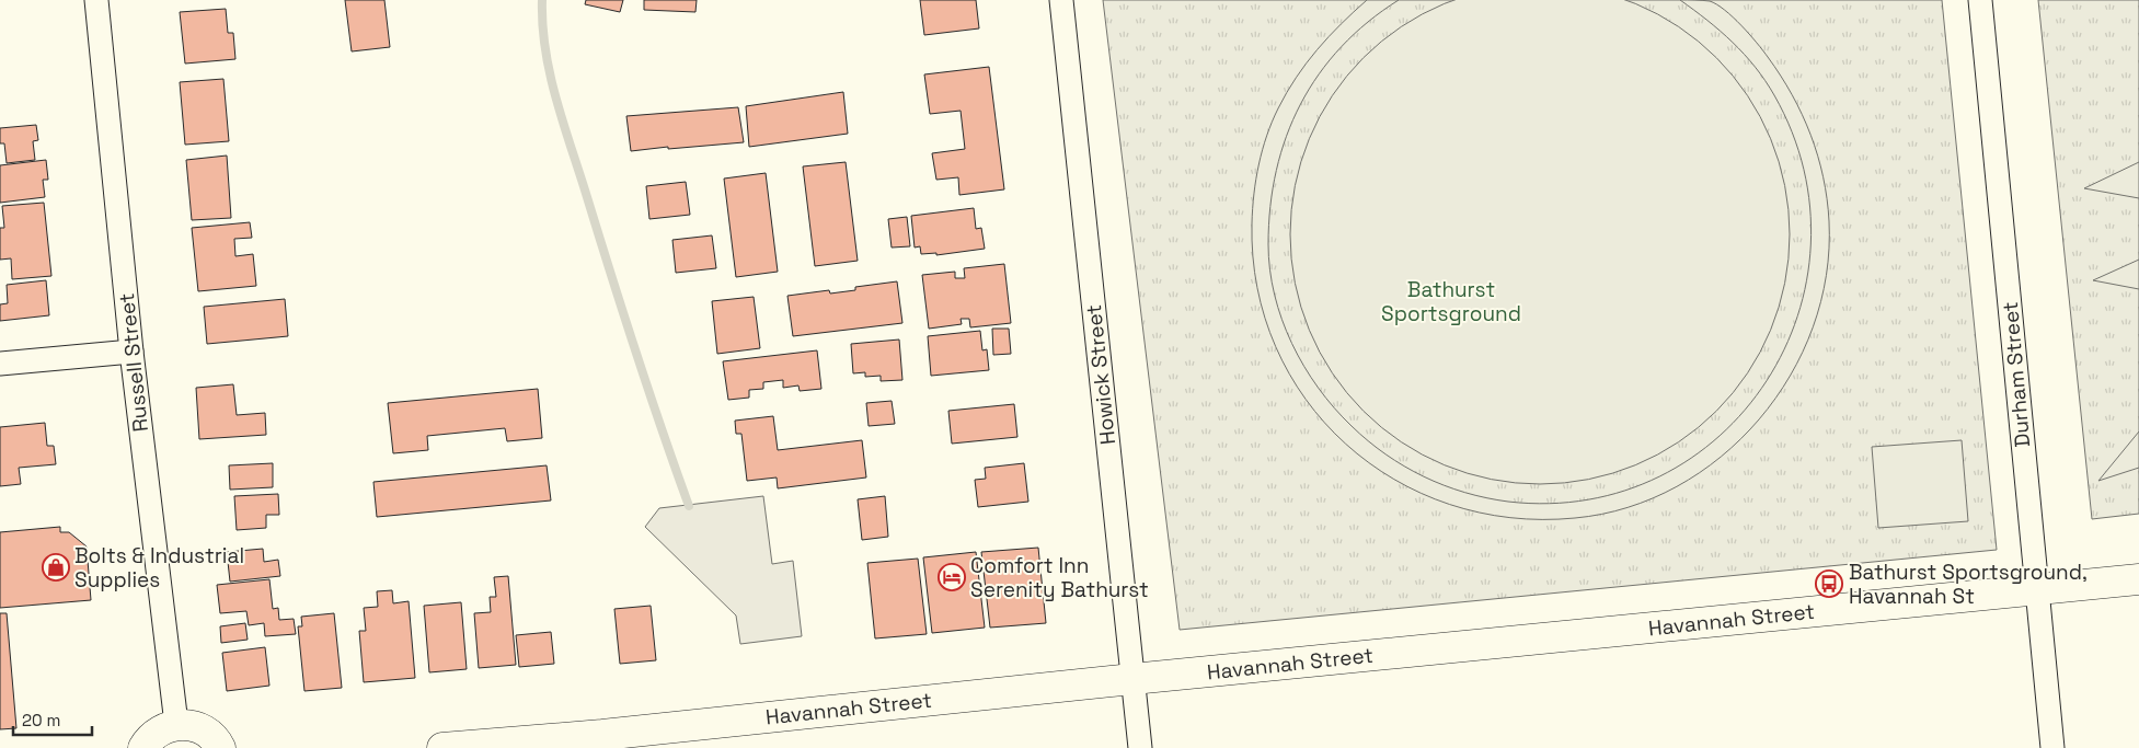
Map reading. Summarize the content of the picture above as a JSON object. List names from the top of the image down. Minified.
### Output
{"streets":{"street":["Russell Street","Howick Street","Durham Street","Havannah Street"]},"crossings":[["Howick Street","Havannah Street"],["Durham Street","Havannah Street"]],"parks":["Bathurst Sportsground"],"places":{"shop":["Bolts & Industrial Supplies"],"hotel":["Comfort Inn Serenity Bathurst"],"bus stop":["Bathurst Sportsground, Havannah St"]},"scale_bar":"20 m"}
